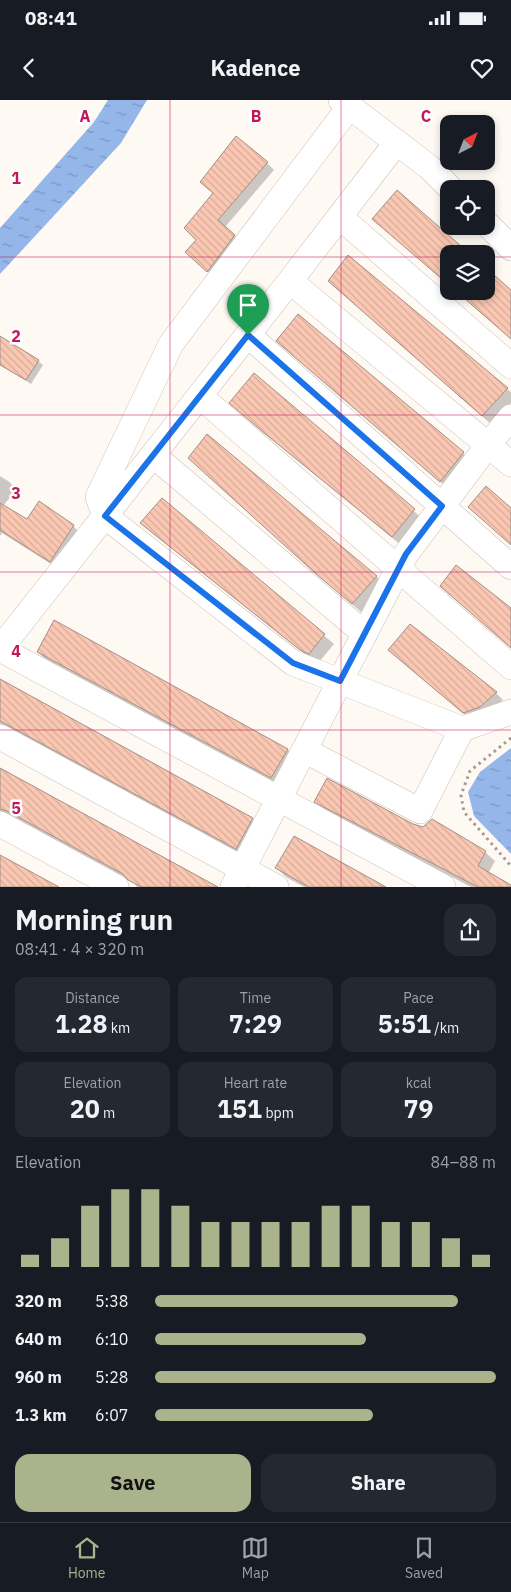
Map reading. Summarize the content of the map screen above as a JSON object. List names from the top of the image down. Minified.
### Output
{"north":"top right","page":{"status":"08:41","header":"Kadence","heading":["Morning run","08:41 · 4 × 320 m"],"stats":[["Distance","1.28 km"],["Time","7:29"],["Pace","5:51 /km"],["Elevation","20 m"],["Heart rate","151 bpm"],["kcal","79"]],"chart":["Elevation","84–88 m"],"list":[{"name":"320 m","note":"5:38"},{"name":"640 m","note":"6:10"},{"name":"960 m","note":"5:28"},{"name":"1.3 km","note":"6:07"}],"buttons":["Save","Share"],"tabs":["Home","Map","Saved"]},"grid":{"columns":["A","B","C"],"rows":["1","2","3","4","5"]}}
